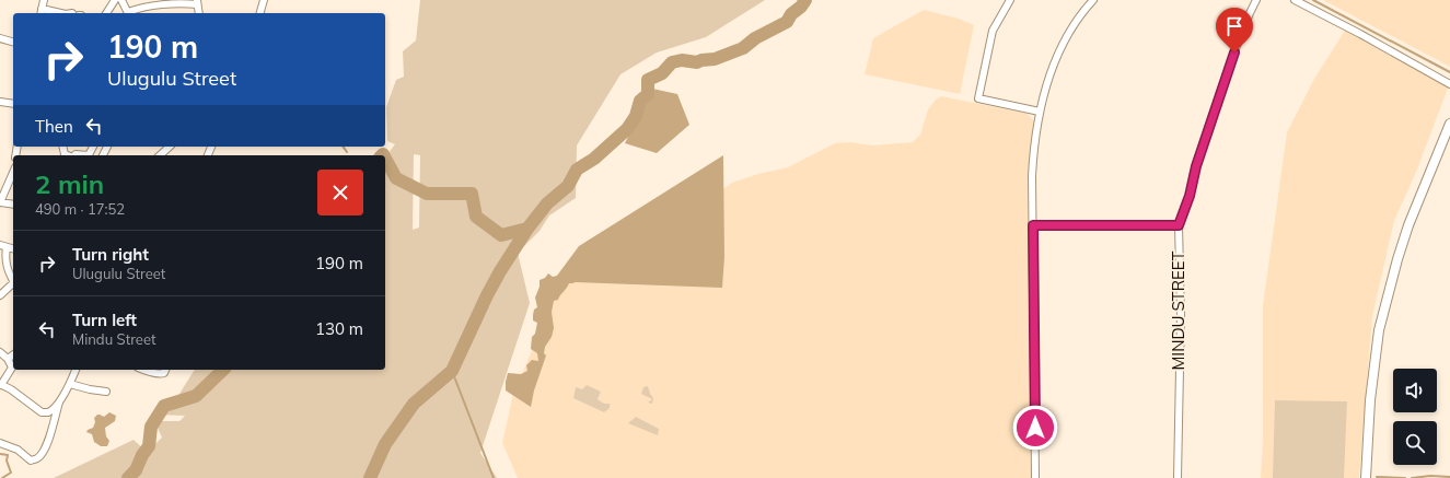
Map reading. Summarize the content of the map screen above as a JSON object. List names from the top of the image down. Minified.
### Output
{"streets":{"street":["MINDU STREET"]},"page":{"turn":["190 m","Ulugulu Street"],"then":"Then","heading":["2 min","490 m · 17:52"],"list":[{"name":"Turn right","note":"Ulugulu Street","value":"190 m"},{"name":"Turn left","note":"Mindu Street","value":"130 m"}]}}
